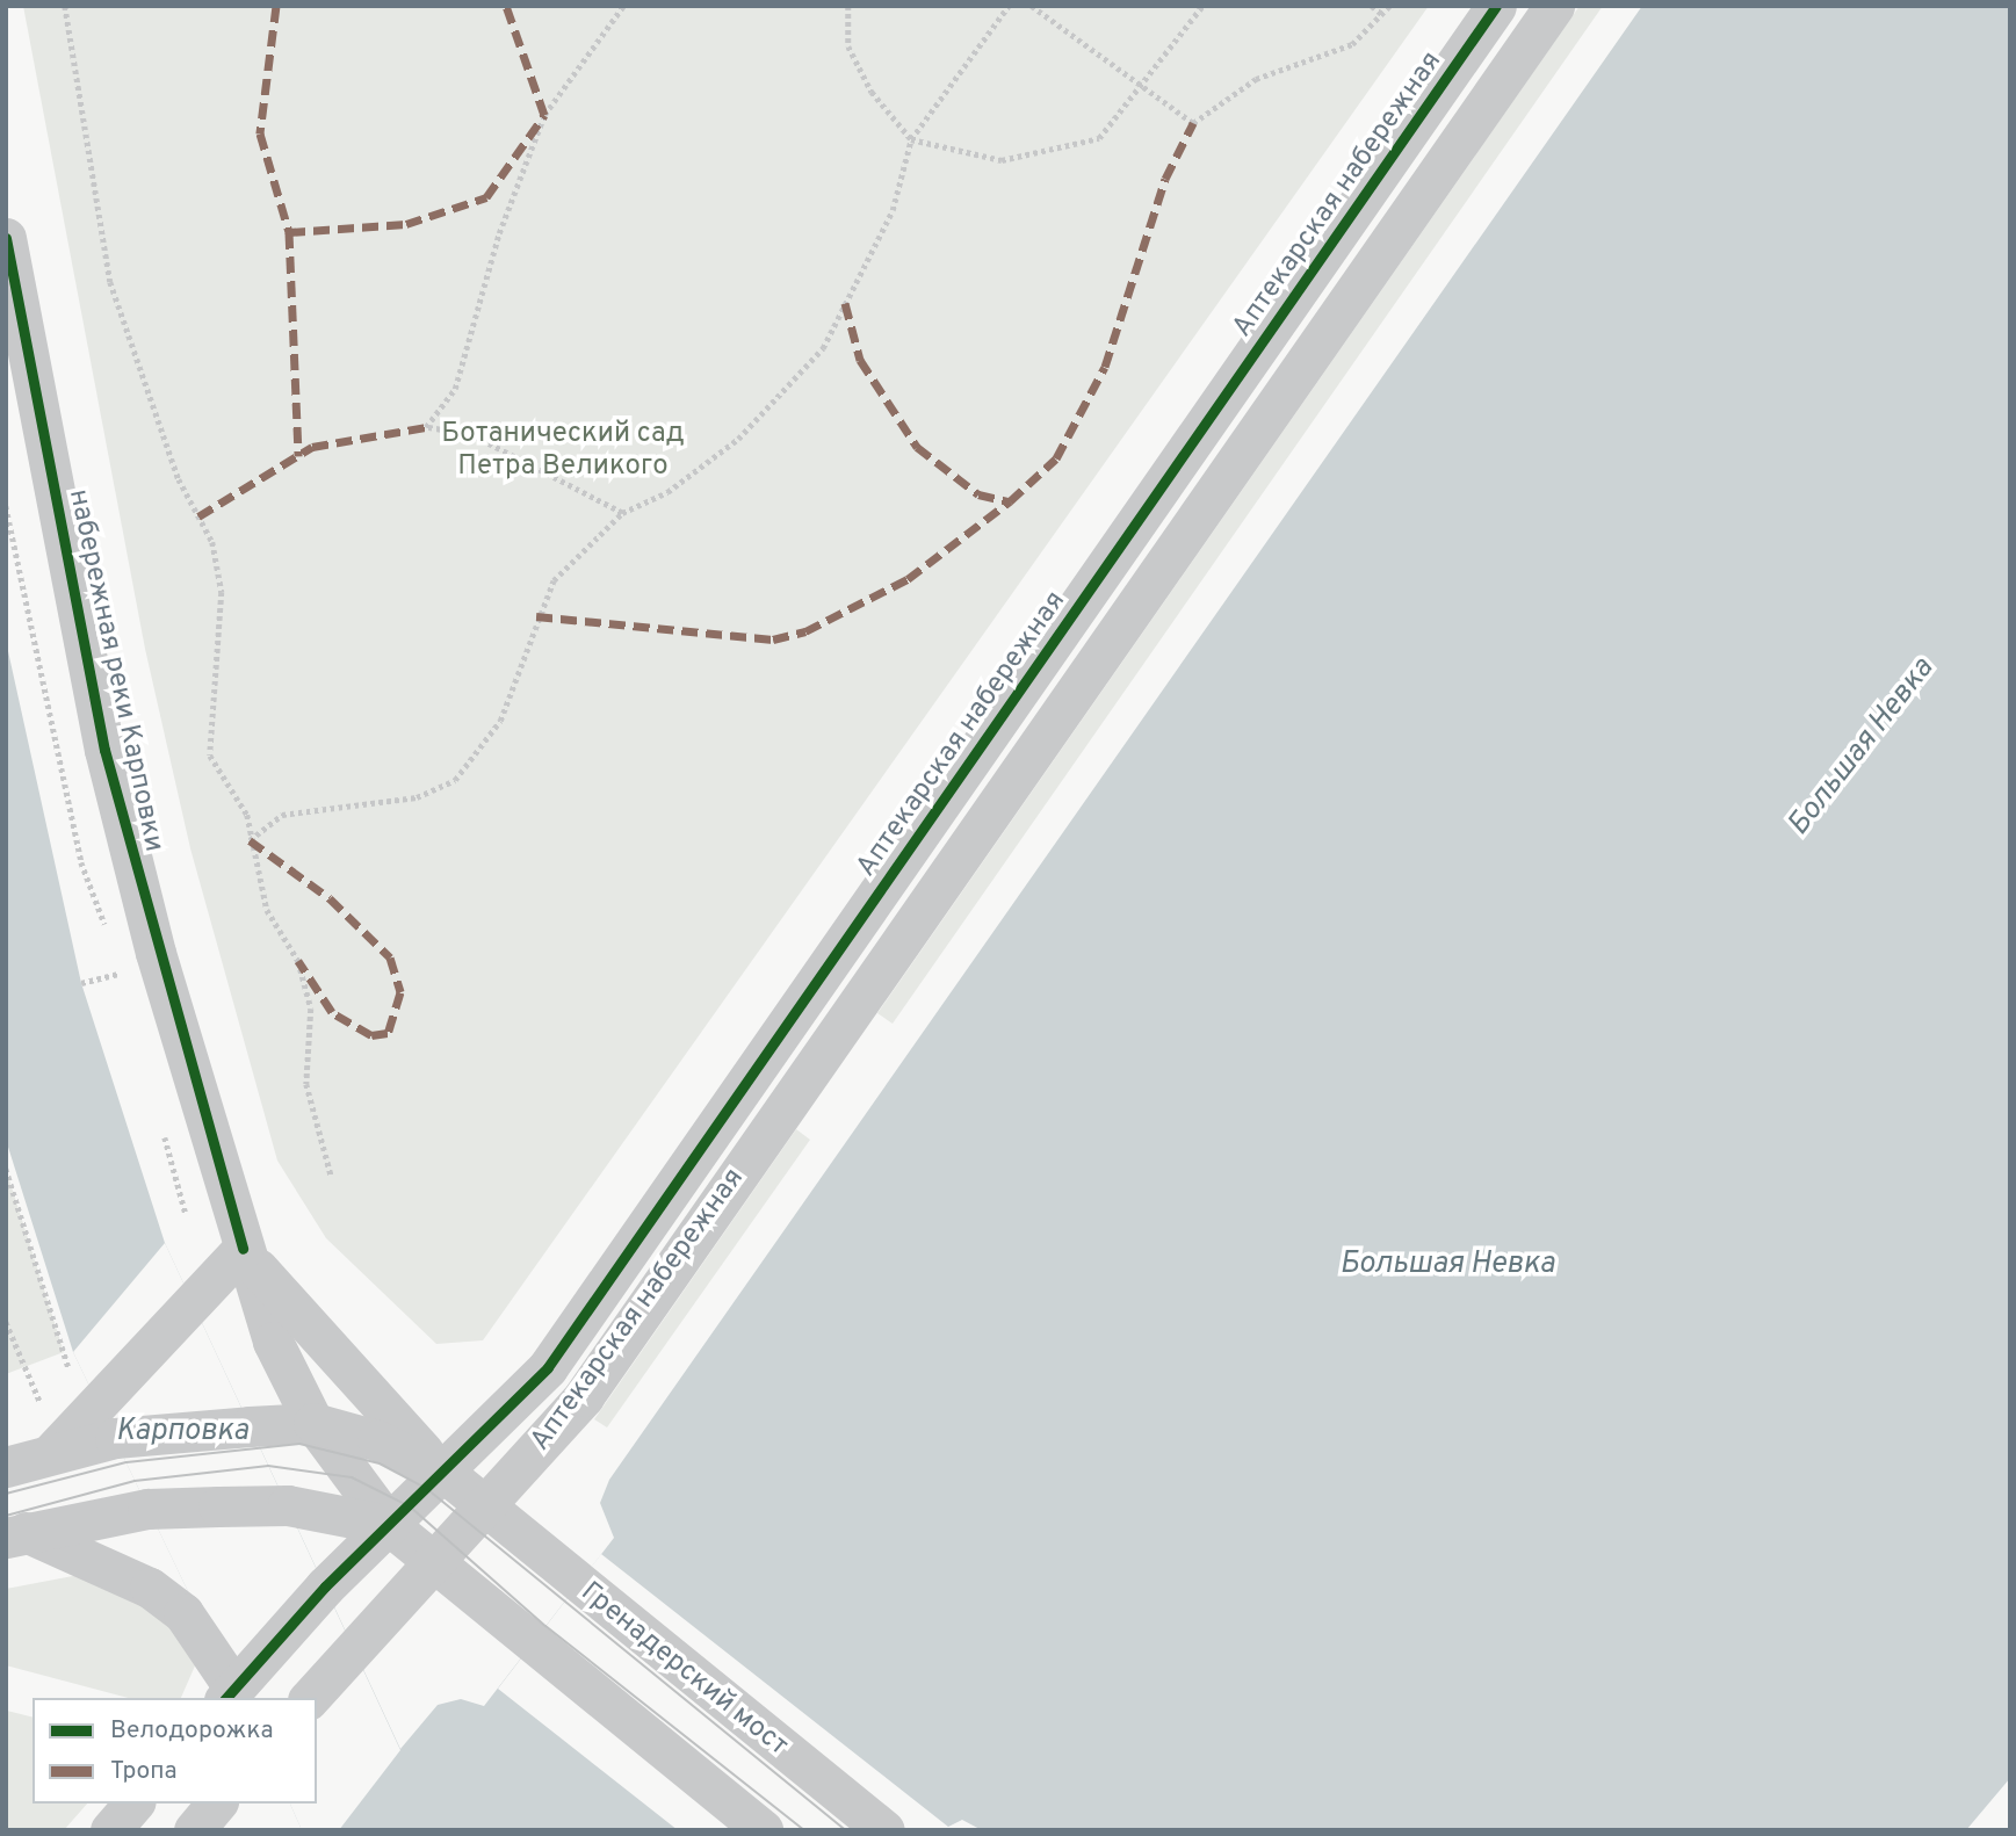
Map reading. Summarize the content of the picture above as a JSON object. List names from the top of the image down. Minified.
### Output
{"streets":{"street":["Аптекарская набережная","набережная реки Карповки","Гренадерский мост"]},"crossings":[["Аптекарская набережная","набережная реки Карповки"],["Аптекарская набережная","Гренадерский мост"],["набережная реки Карповки","Гренадерский мост"]],"water":["Большая Невка","Карповка"],"parks":["Ботанический сад Петра Великого"],"legend":["Велодорожка","Тропа"]}
